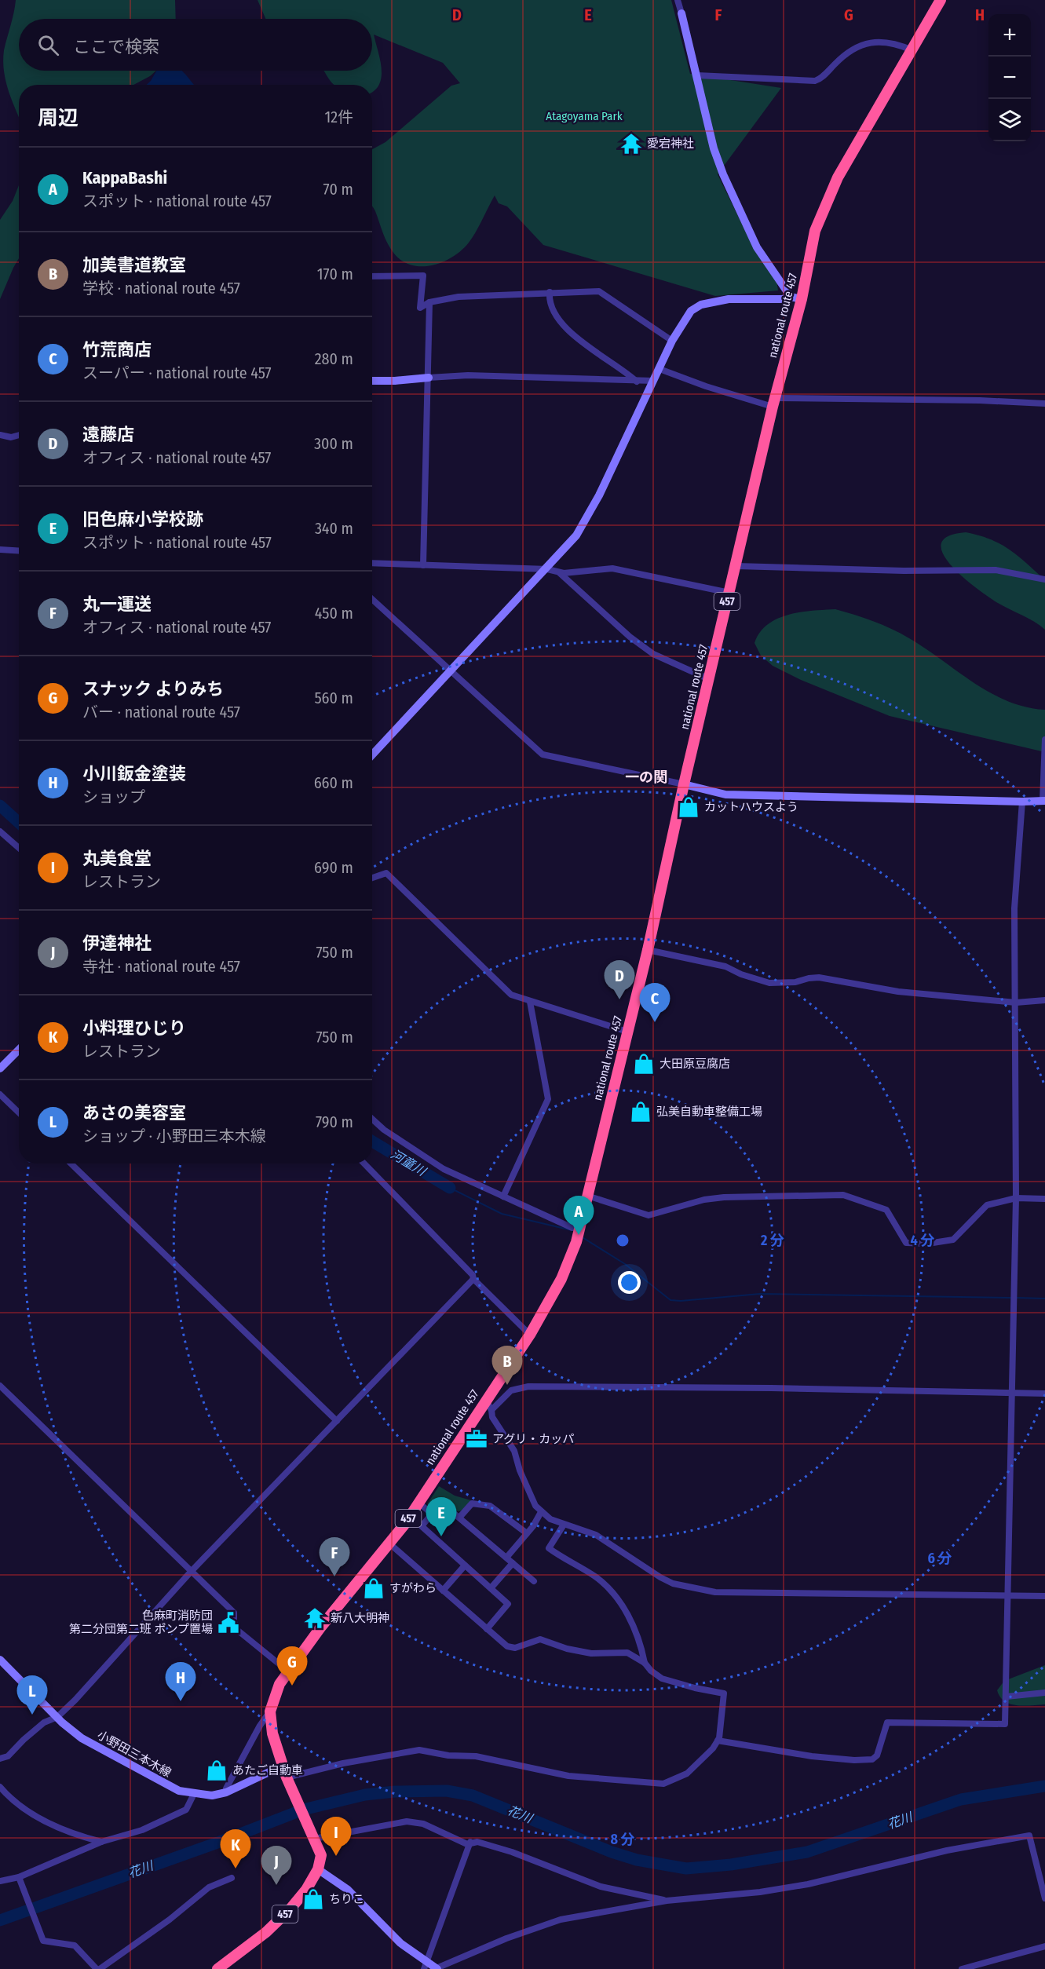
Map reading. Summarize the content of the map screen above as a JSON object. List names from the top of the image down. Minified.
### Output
{"streets":{"highway":["national route 457","457"],"street":["小野田三本木線"]},"crossings":[["national route 457","457"],["national route 457","小野田三本木線"]],"districts":["一の関"],"water":["河童川","花川"],"parks":["Atagoyama Park"],"places":{"temple":["愛宕神社","新八大明神"],"shop":["カットハウスよう","大田原豆腐店","弘美自動車整備工場","すがわら","あたご自動車","ちりこ"],"office":["アグリ・カッパ"],"public building":["色麻町消防団 第二分団第二班 ポンプ置場"]},"page":{"map_buttons":["+","−"],"search":"ここで検索","heading":["周辺","12件"],"list":[{"mark":"A","name":"KappaBashi","note":"スポット · national route 457","value":"70 m"},{"mark":"B","name":"加美書道教室","note":"学校 · national route 457","value":"170 m"},{"mark":"C","name":"竹荒商店","note":"スーパー · national route 457","value":"280 m"},{"mark":"D","name":"遠藤店","note":"オフィス · national route 457","value":"300 m"},{"mark":"E","name":"旧色麻小学校跡","note":"スポット · national route 457","value":"340 m"},{"mark":"F","name":"丸一運送","note":"オフィス · national route 457","value":"450 m"},{"mark":"G","name":"スナック よりみち","note":"バー · national route 457","value":"560 m"},{"mark":"H","name":"小川鈑金塗装","note":"ショップ","value":"660 m"},{"mark":"I","name":"丸美食堂","note":"レストラン","value":"690 m"},{"mark":"J","name":"伊達神社","note":"寺社 · national route 457","value":"750 m"},{"mark":"K","name":"小料理ひじり","note":"レストラン","value":"750 m"},{"mark":"L","name":"あさの美容室","note":"ショップ · 小野田三本木線","value":"790 m"}],"pins":["D","C","A","B","E","F","G","H","L","I","K","J"]},"grid":{"columns":["D","E","F","G","H"]},"rings":["2 分","4 分","6 分","8 分"]}
